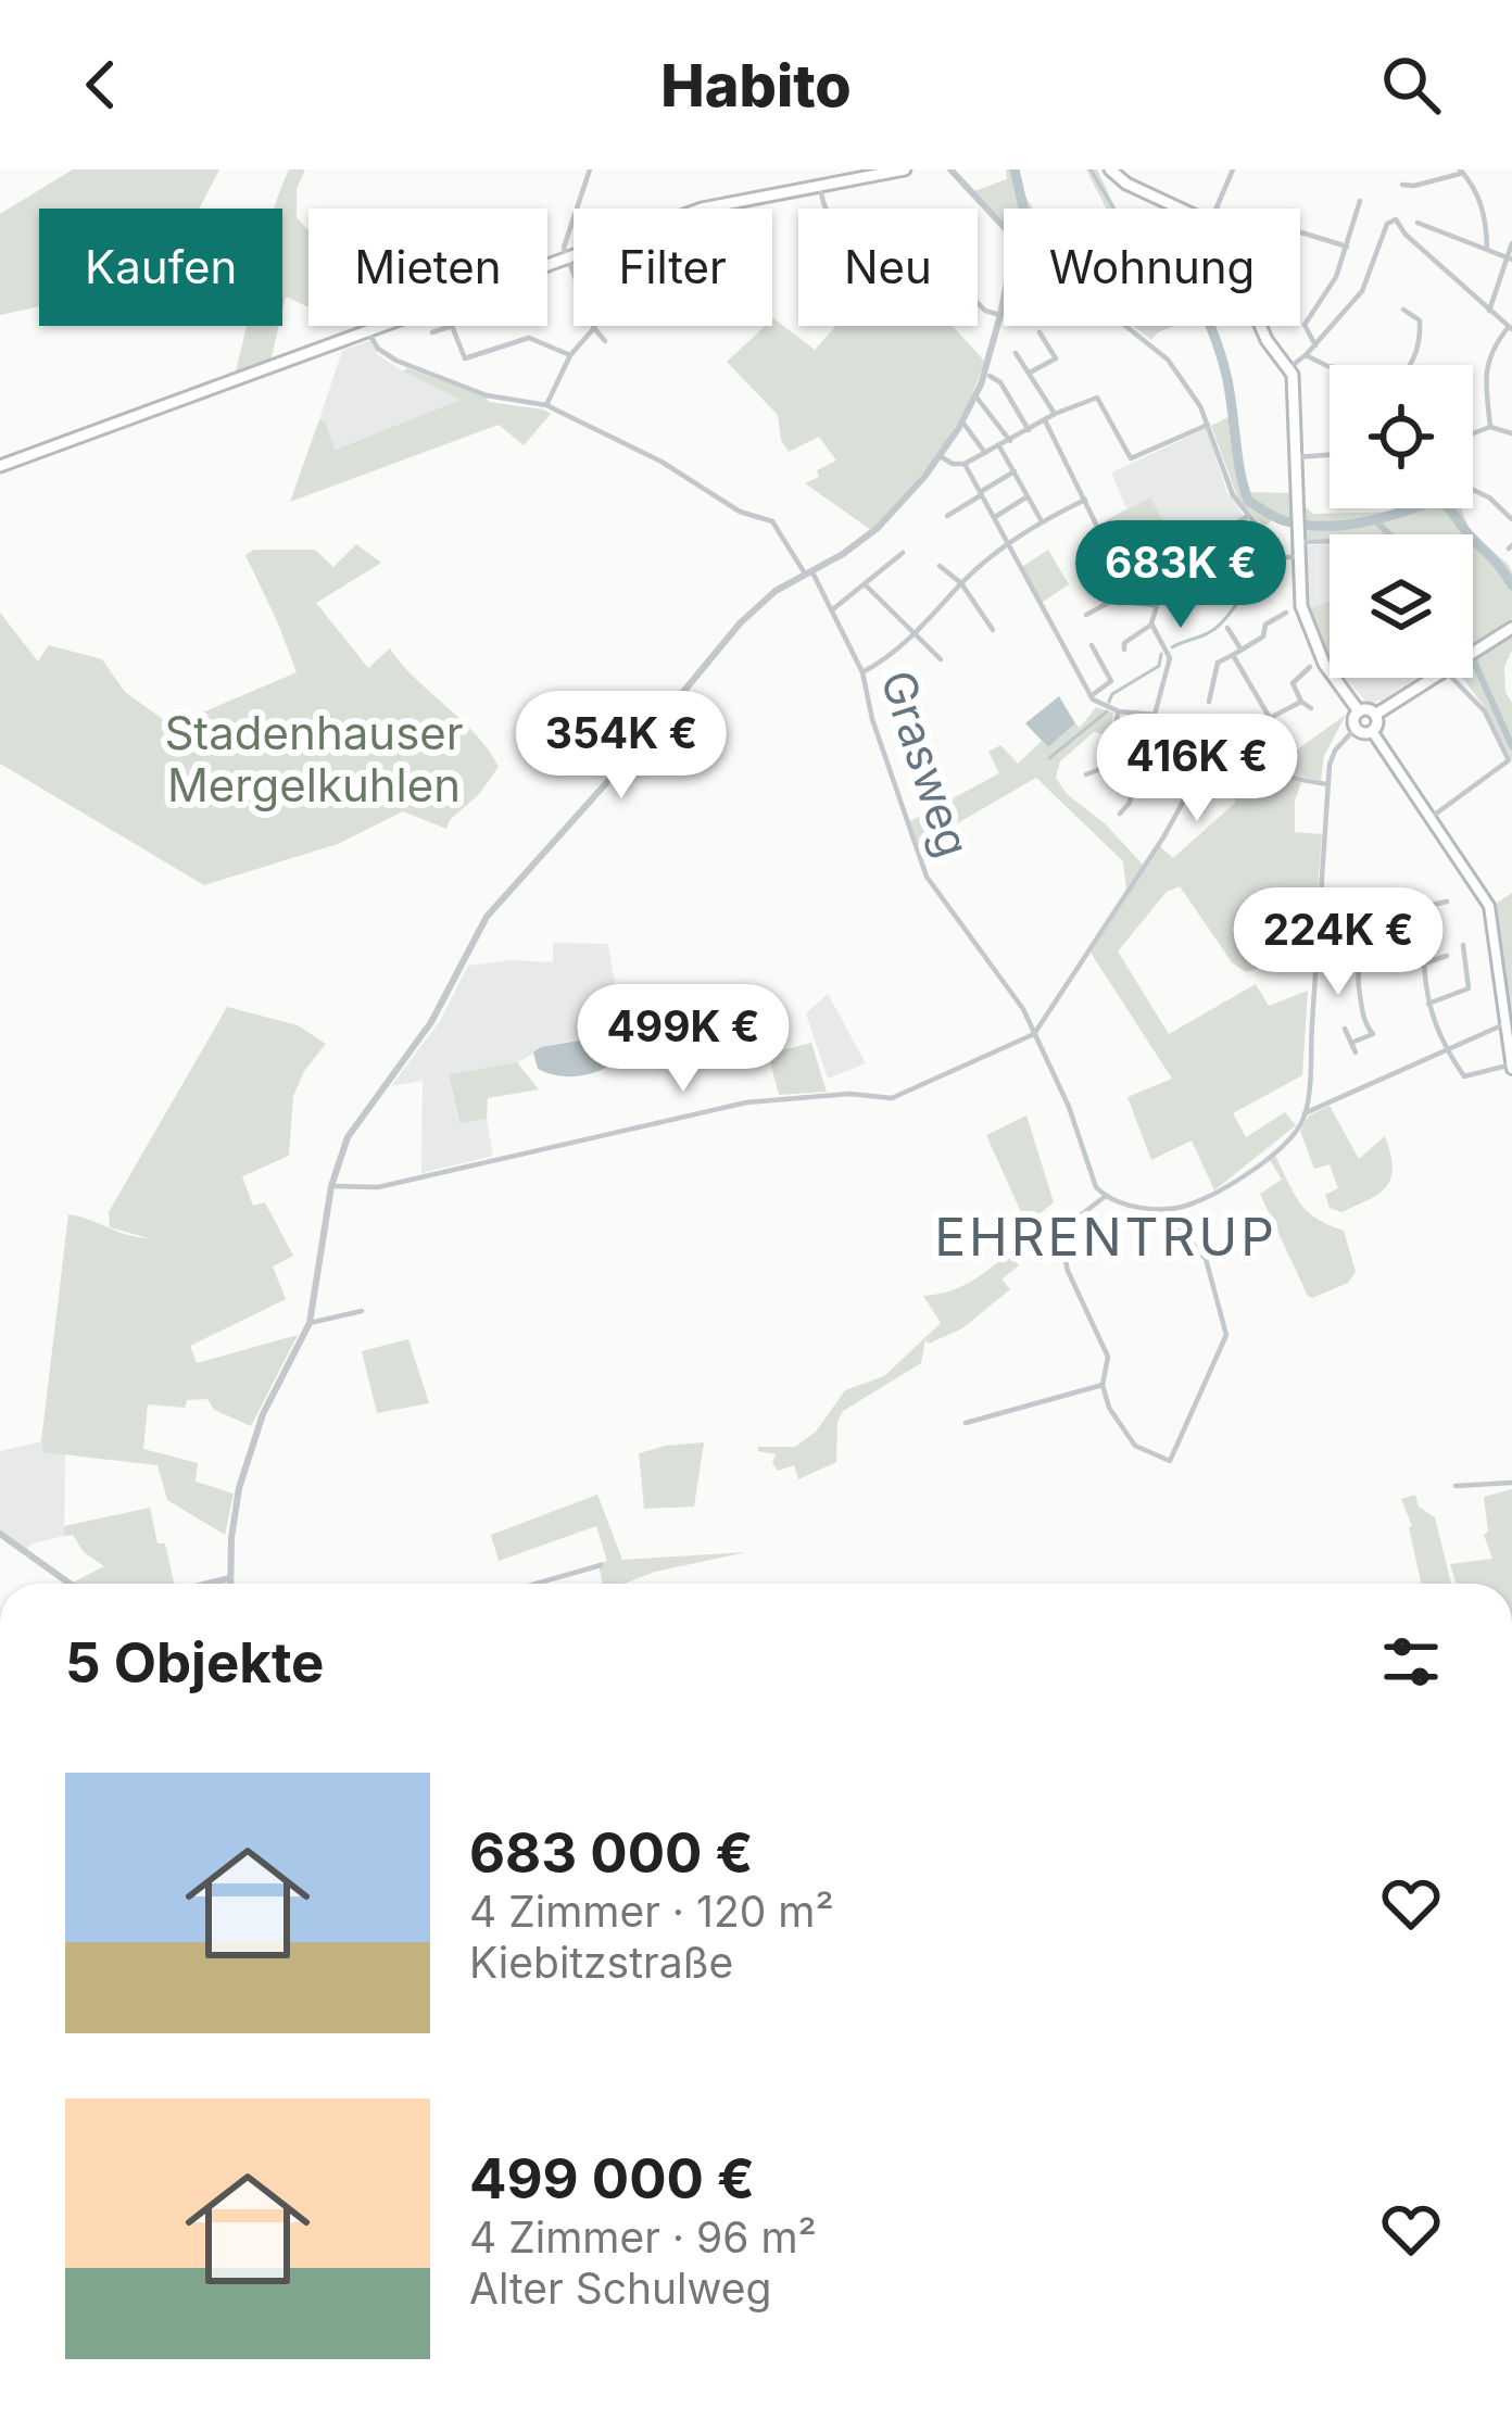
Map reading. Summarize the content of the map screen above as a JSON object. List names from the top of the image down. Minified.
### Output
{"streets":{"street":["Grasweg"]},"districts":["EHRENTRUP"],"parks":["Stadenhauser Mergelkuhlen"],"page":{"header":"Habito","chip":["Kaufen","Mieten","Filter","Neu","Wohnung"],"price":["683K €","354K €","416K €","224K €","499K €"],"heading":"5 Objekte","list":[{"name":"683 000 €","note":"4 Zimmer · 120 m² · Kiebitzstraße"},{"name":"499 000 €","note":"4 Zimmer · 96 m² · Alter Schulweg"}]}}
